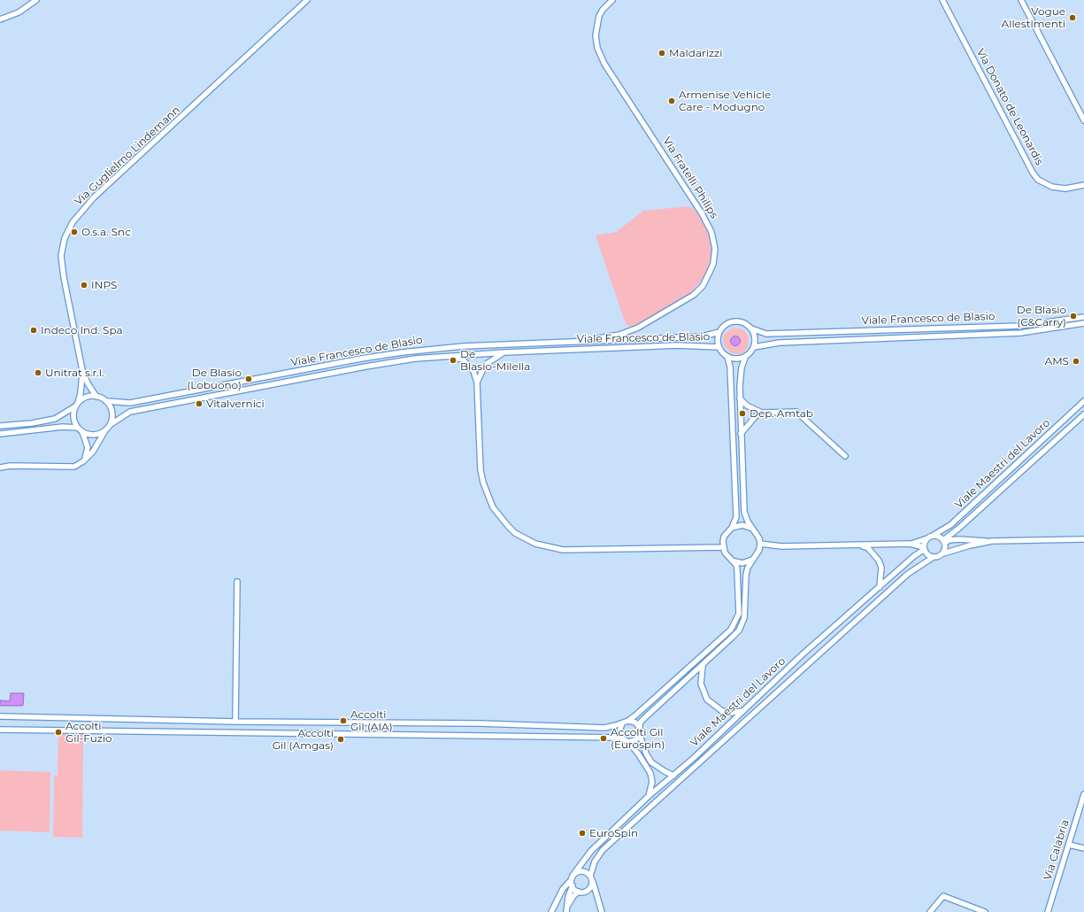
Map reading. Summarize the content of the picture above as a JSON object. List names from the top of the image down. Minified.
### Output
{"streets":{"street":["Via Donato de Leonardis","Via Guglielmo Lindemann","Via Fratelli Philips","Viale Francesco de Blasio","Viale Maestri del Lavoro","Via Calabria"]},"crossings":[["Via Guglielmo Lindemann","Viale Francesco de Blasio"],["Via Fratelli Philips","Viale Francesco de Blasio"]],"places":["Vogue Allestimenti","Maldarizzi","Armenise Vehicle Care - Modugno","O.s.a. Snc","INPS","De Blasio (C&Carry)","Indeco Ind. Spa","De Blasio-Milella","AMS","Unitrat s.r.l.","De Blasio (Lobuono)","Vitalvernici","Dep. Amtab","Accolti Gil (AIA)","Accolti Gil-Fuzio","Accolti Gil (Eurospin)","Accolti Gil (Amgas)","EuroSpin"]}
